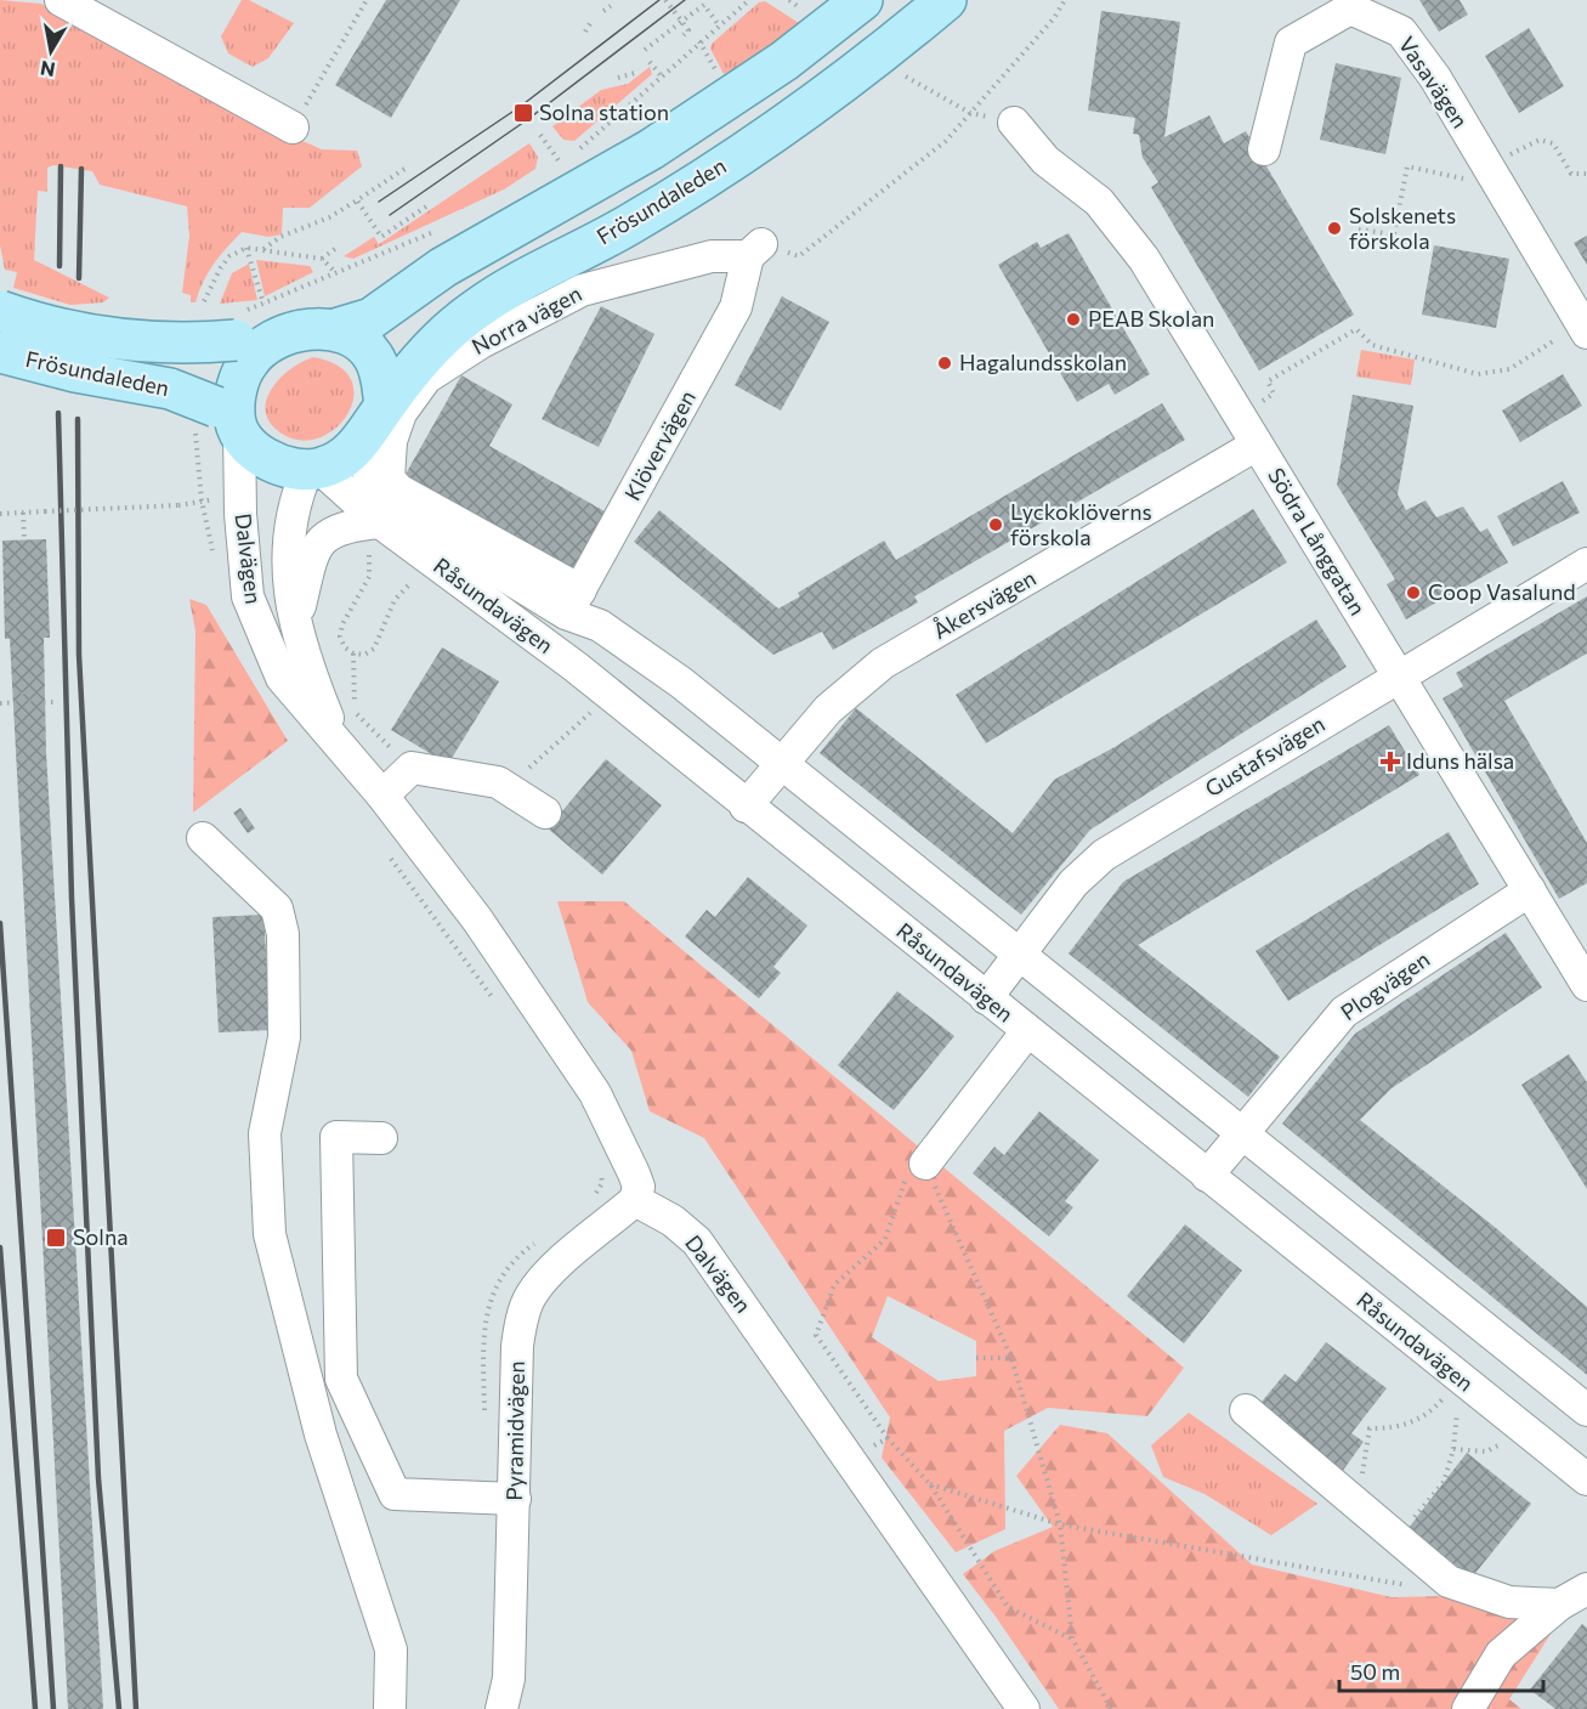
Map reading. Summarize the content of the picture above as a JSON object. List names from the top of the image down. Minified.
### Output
{"streets":{"main road":["Frösundaleden"],"street":["Vasavägen","Norra vägen","Klövervägen","Södra Långgatan","Dalvägen","Åkersvägen","Råsundavägen","Gustafsvägen","Plogvägen","Pyramidvägen"]},"crossings":[["Frösundaleden","Norra vägen"],["Frösundaleden","Dalvägen"],["Frösundaleden","Råsundavägen"],["Norra vägen","Klövervägen"],["Norra vägen","Dalvägen"],["Norra vägen","Råsundavägen"],["Klövervägen","Råsundavägen"],["Södra Långgatan","Åkersvägen"],["Södra Långgatan","Gustafsvägen"],["Södra Långgatan","Plogvägen"],["Dalvägen","Råsundavägen"],["Dalvägen","Pyramidvägen"],["Åkersvägen","Råsundavägen"],["Råsundavägen","Gustafsvägen"],["Råsundavägen","Plogvägen"]],"places":{"transit":["Solna station","Solna"],"other":["Solskenets förskola","PEAB Skolan","Hagalundsskolan","Lyckoklöverns förskola","Coop Vasalund"],"health":["Iduns hälsa"]},"scale_bar":"50 m","north":"bottom"}
